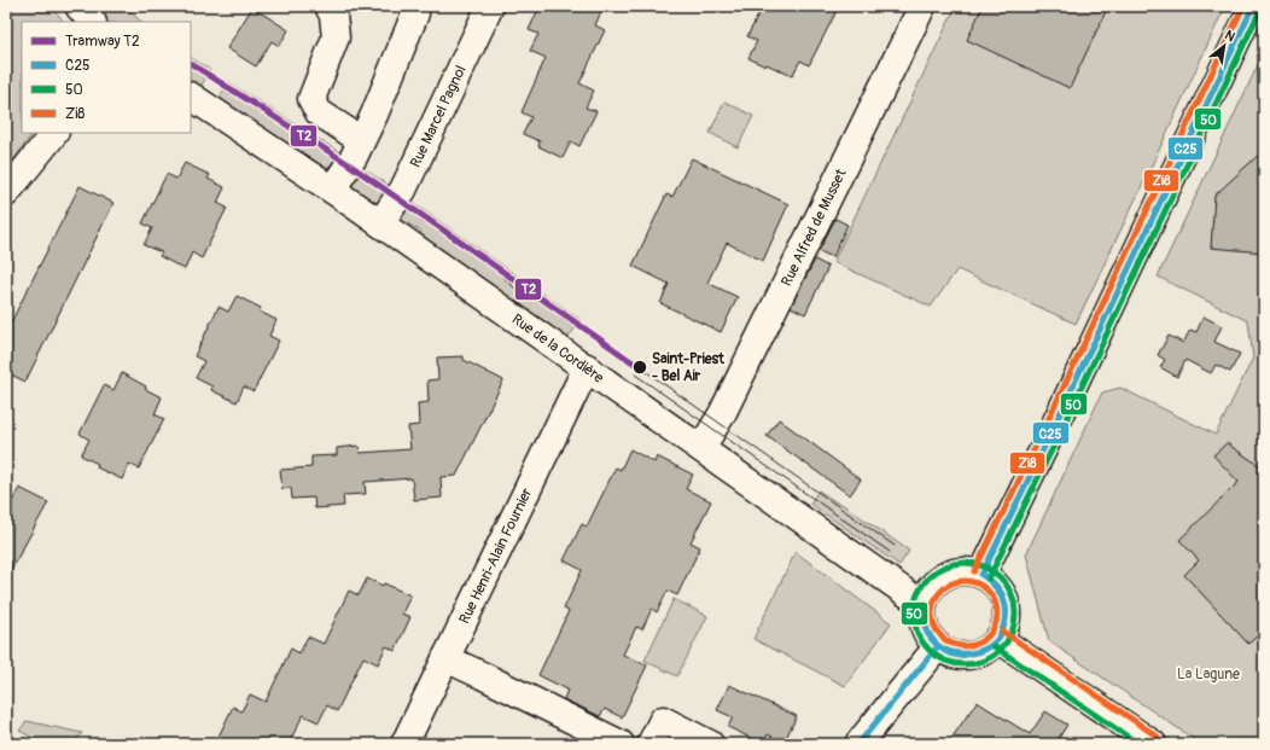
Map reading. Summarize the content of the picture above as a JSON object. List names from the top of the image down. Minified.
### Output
{"streets":{"street":["Rue Marcel Pagnol","Rue Alfred de Musset","Rue de la Cordière","Rue Henri-Alain Fournier"]},"crossings":[["Rue Marcel Pagnol","Rue de la Cordière"],["Rue Alfred de Musset","Rue de la Cordière"],["Rue de la Cordière","Rue Henri-Alain Fournier"]],"parks":["La Lagune"],"places":["Saint-Priest - Bel Air"],"lines":["transit line C25","transit line Zi8","transit line 50","tram line T2"],"legend":["Tramway T2","C25","50","Zi8"],"north":"top right"}
